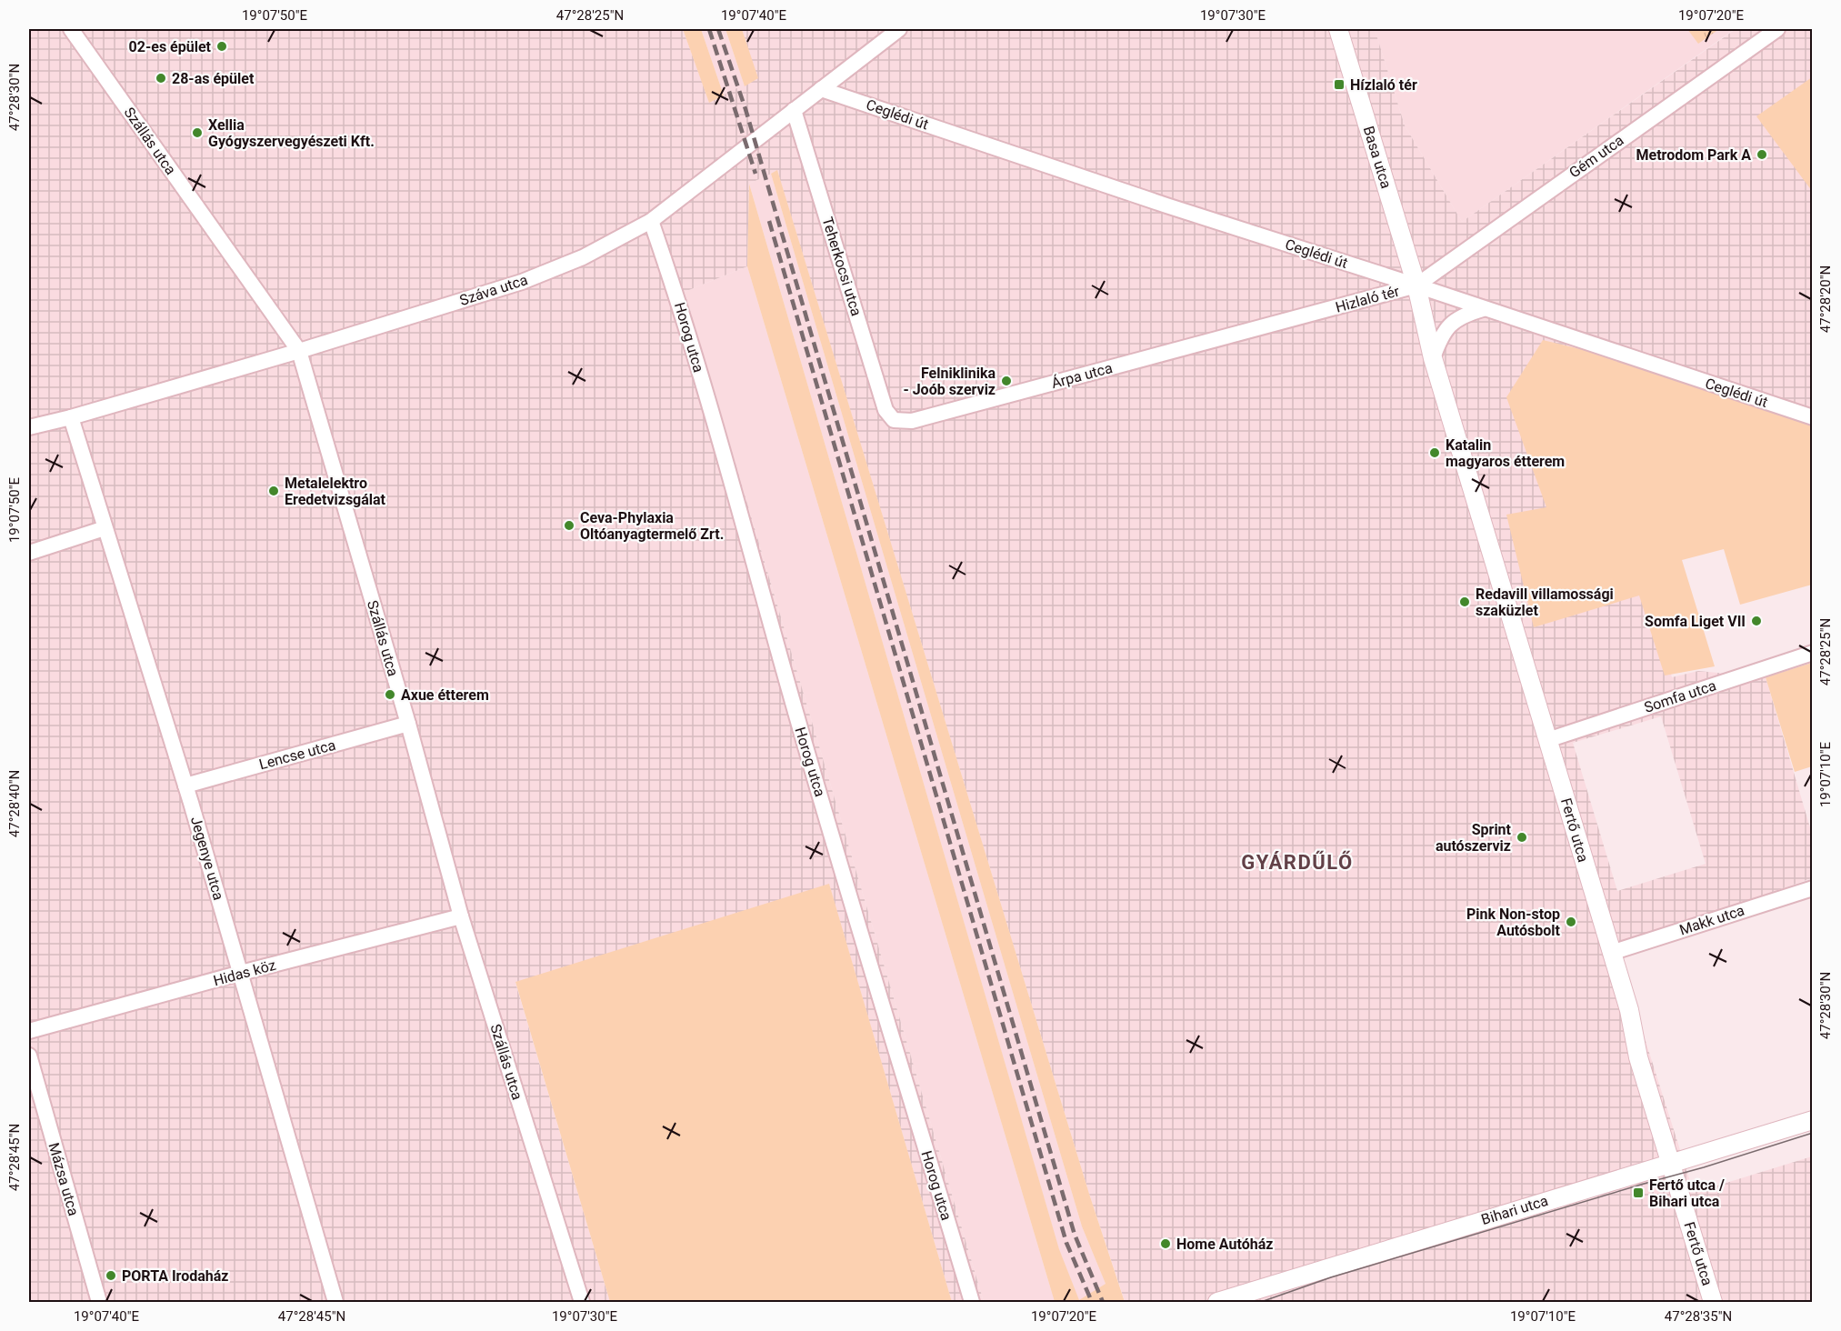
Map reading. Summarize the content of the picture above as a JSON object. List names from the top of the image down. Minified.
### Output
{"streets":{"street":["Ceglédi út","Szállás utca","Gém utca","Basa utca","Teherkocsi utca","Száva utca","Hizlaló tér","Horog utca","Árpa utca","Somfa utca","Lencse utca","Fertő utca","Jegenye utca","Makk utca","Hidas köz","Mázsa utca","Bihari utca"]},"crossings":[["Ceglédi út","Gém utca"],["Ceglédi út","Basa utca"],["Ceglédi út","Száva utca"],["Ceglédi út","Hizlaló tér"],["Szállás utca","Száva utca"],["Szállás utca","Lencse utca"],["Szállás utca","Hidas köz"],["Gém utca","Basa utca"],["Gém utca","Hizlaló tér"],["Basa utca","Hizlaló tér"],["Teherkocsi utca","Száva utca"],["Teherkocsi utca","Árpa utca"],["Száva utca","Horog utca"],["Száva utca","Jegenye utca"],["Hizlaló tér","Árpa utca"],["Hizlaló tér","Fertő utca"],["Somfa utca","Fertő utca"],["Lencse utca","Jegenye utca"],["Fertő utca","Makk utca"],["Fertő utca","Bihari utca"],["Jegenye utca","Hidas köz"]],"districts":["GYÁRDŰLŐ"],"places":{"other":["02-es épület","28-as épület","Xellia Gyógyszervegyészeti Kft.","Metrodom Park A","Felniklinika - Joób szerviz","Katalin magyaros étterem","Metalelektro Eredetvizsgálat","Ceva-Phylaxia Oltóanyagtermelő Zrt.","Redavill villamossági szaküzlet","Somfa Liget VII","Axue étterem","Sprint autószerviz","Pink Non-stop Autósbolt","Home Autóház","PORTA Irodaház"],"transit":["Hízlaló tér","Fertő utca / Bihari utca"]},"coordinates":["19°07'50\"E","47°28'25\"N","19°07'40\"E","19°07'30\"E","19°07'20\"E","47°28'30\"N","47°28'20\"N","19°07'10\"E","47°28'40\"N","47°28'45\"N","47°28'35\"N"]}
